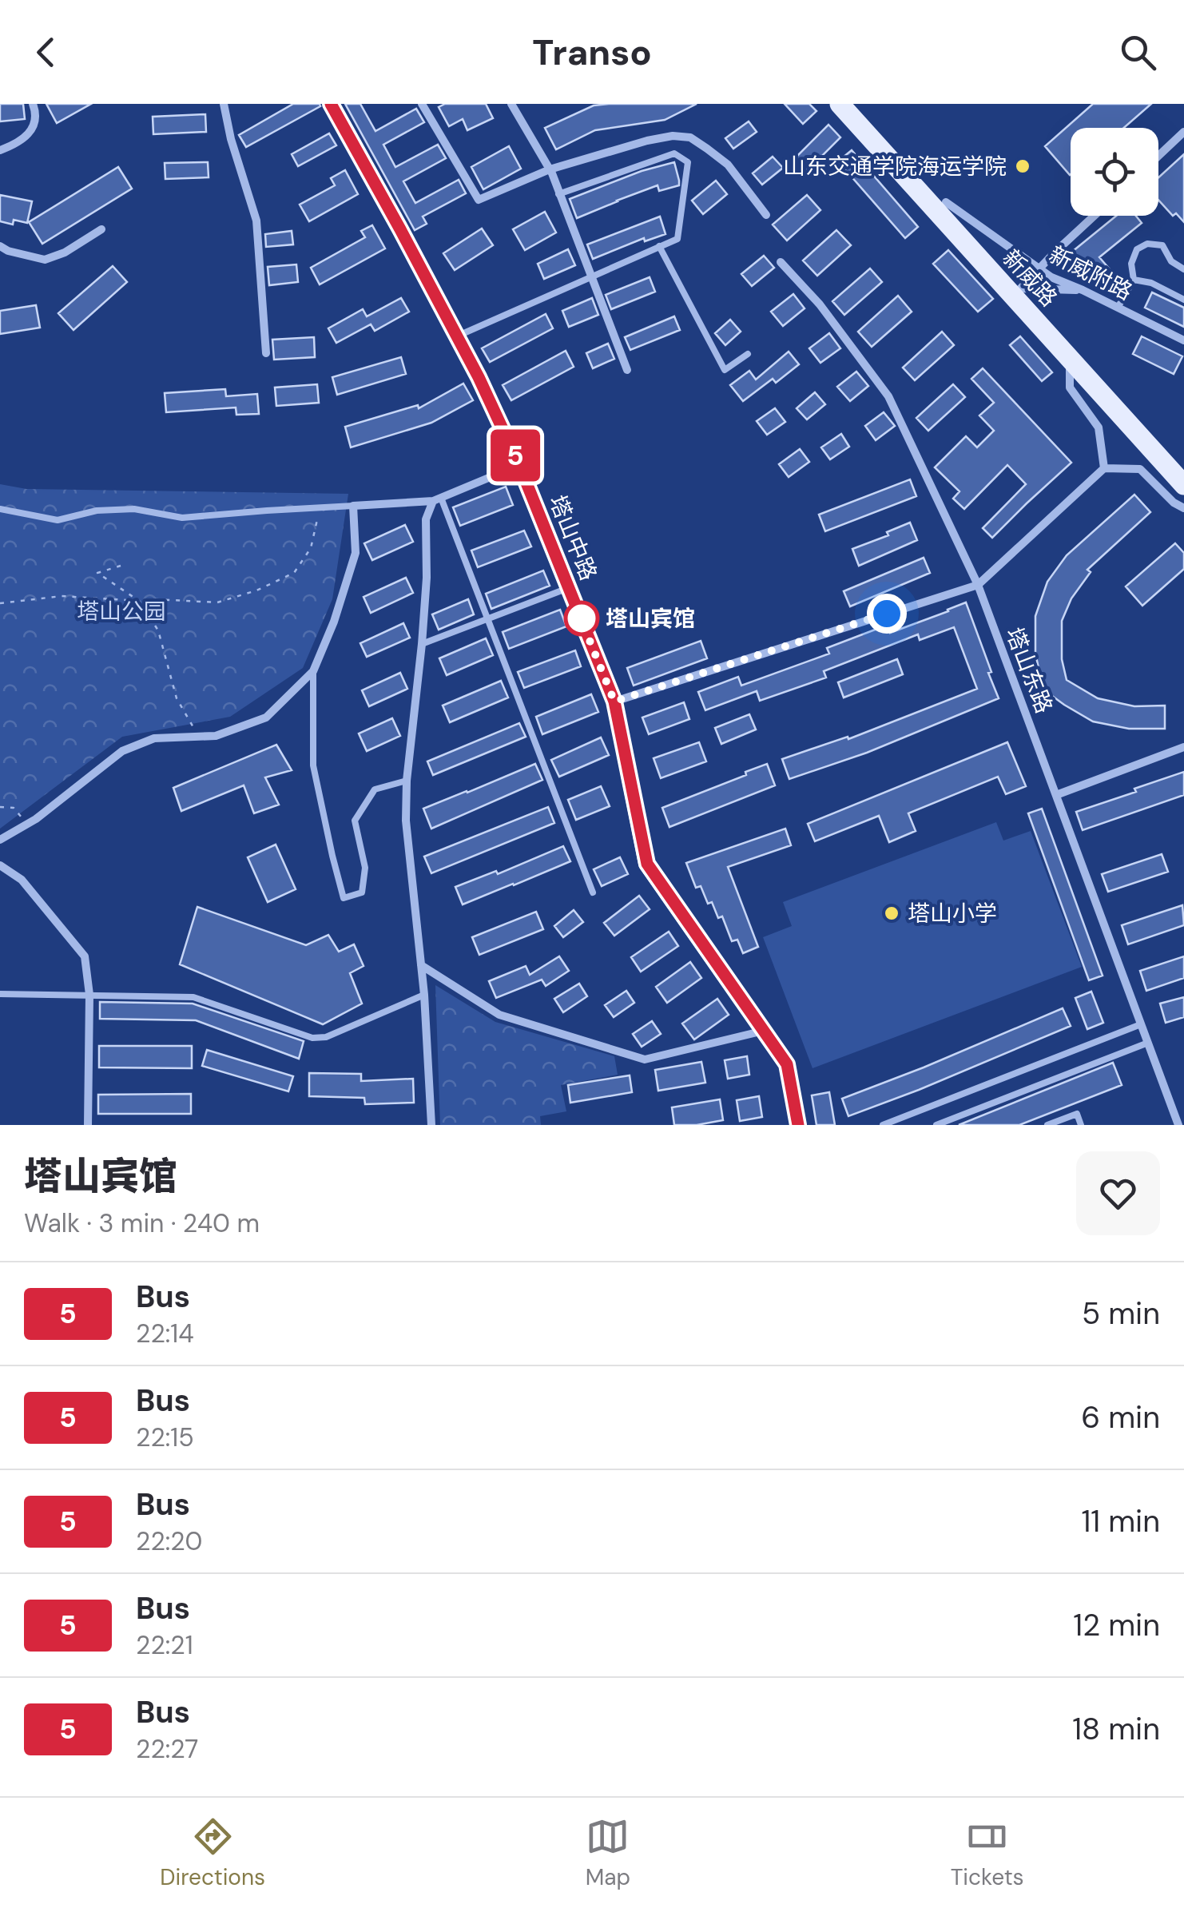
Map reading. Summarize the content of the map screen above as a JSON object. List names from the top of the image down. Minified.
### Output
{"streets":{"main road":["新威路"],"street":["新威附路","塔山中路","塔山东路"]},"crossings":[["新威附路","新威路"]],"parks":["塔山公园"],"places":["山东交通学院海运学院","塔山宾馆","塔山小学"],"lines":["bus line 5"],"page":{"header":"Transo","on_map":"5","heading":["塔山宾馆","Walk · 3 min · 240 m"],"list":[{"mark":"5","name":"Bus","note":"22:14","value":"5 min"},{"mark":"5","name":"Bus","note":"22:15","value":"6 min"},{"mark":"5","name":"Bus","note":"22:20","value":"11 min"},{"mark":"5","name":"Bus","note":"22:21","value":"12 min"},{"mark":"5","name":"Bus","note":"22:27","value":"18 min"}],"tabs":["Directions","Map","Tickets"]}}
